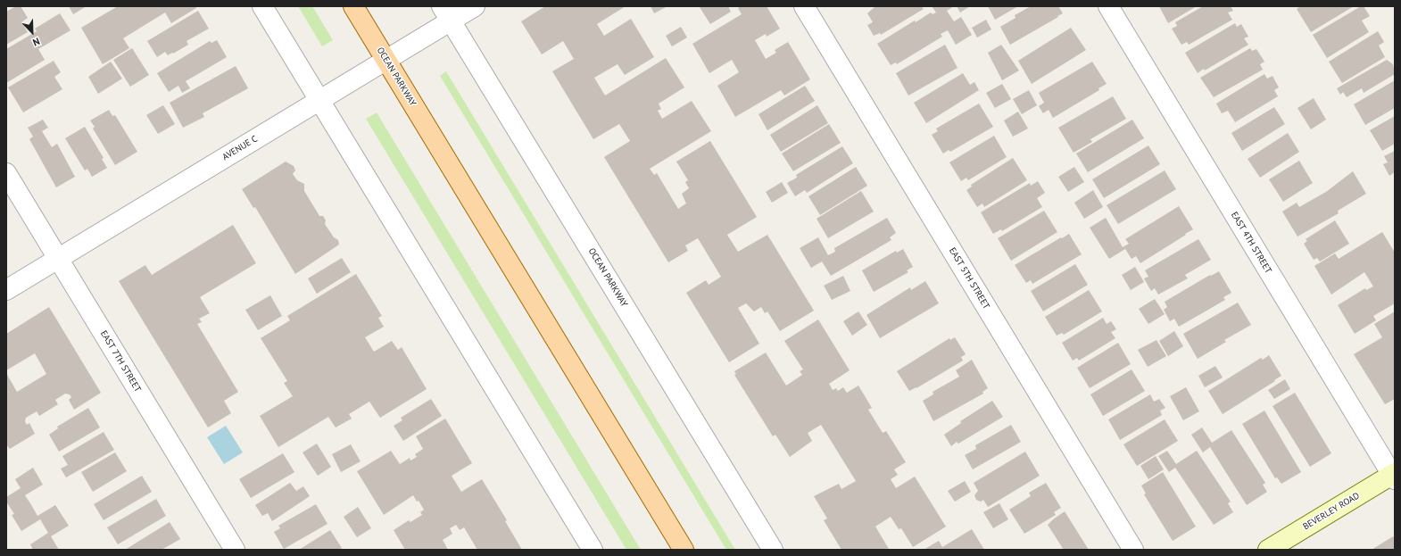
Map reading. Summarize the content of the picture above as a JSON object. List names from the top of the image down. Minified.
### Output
{"streets":{"main road":["OCEAN PARKWAY"],"street":["AVENUE C","EAST 4TH STREET","EAST 5TH STREET","EAST 7TH STREET","BEVERLEY ROAD"]},"crossings":[["OCEAN PARKWAY","AVENUE C"],["AVENUE C","EAST 7TH STREET"],["EAST 4TH STREET","BEVERLEY ROAD"]],"north":"bottom right"}
